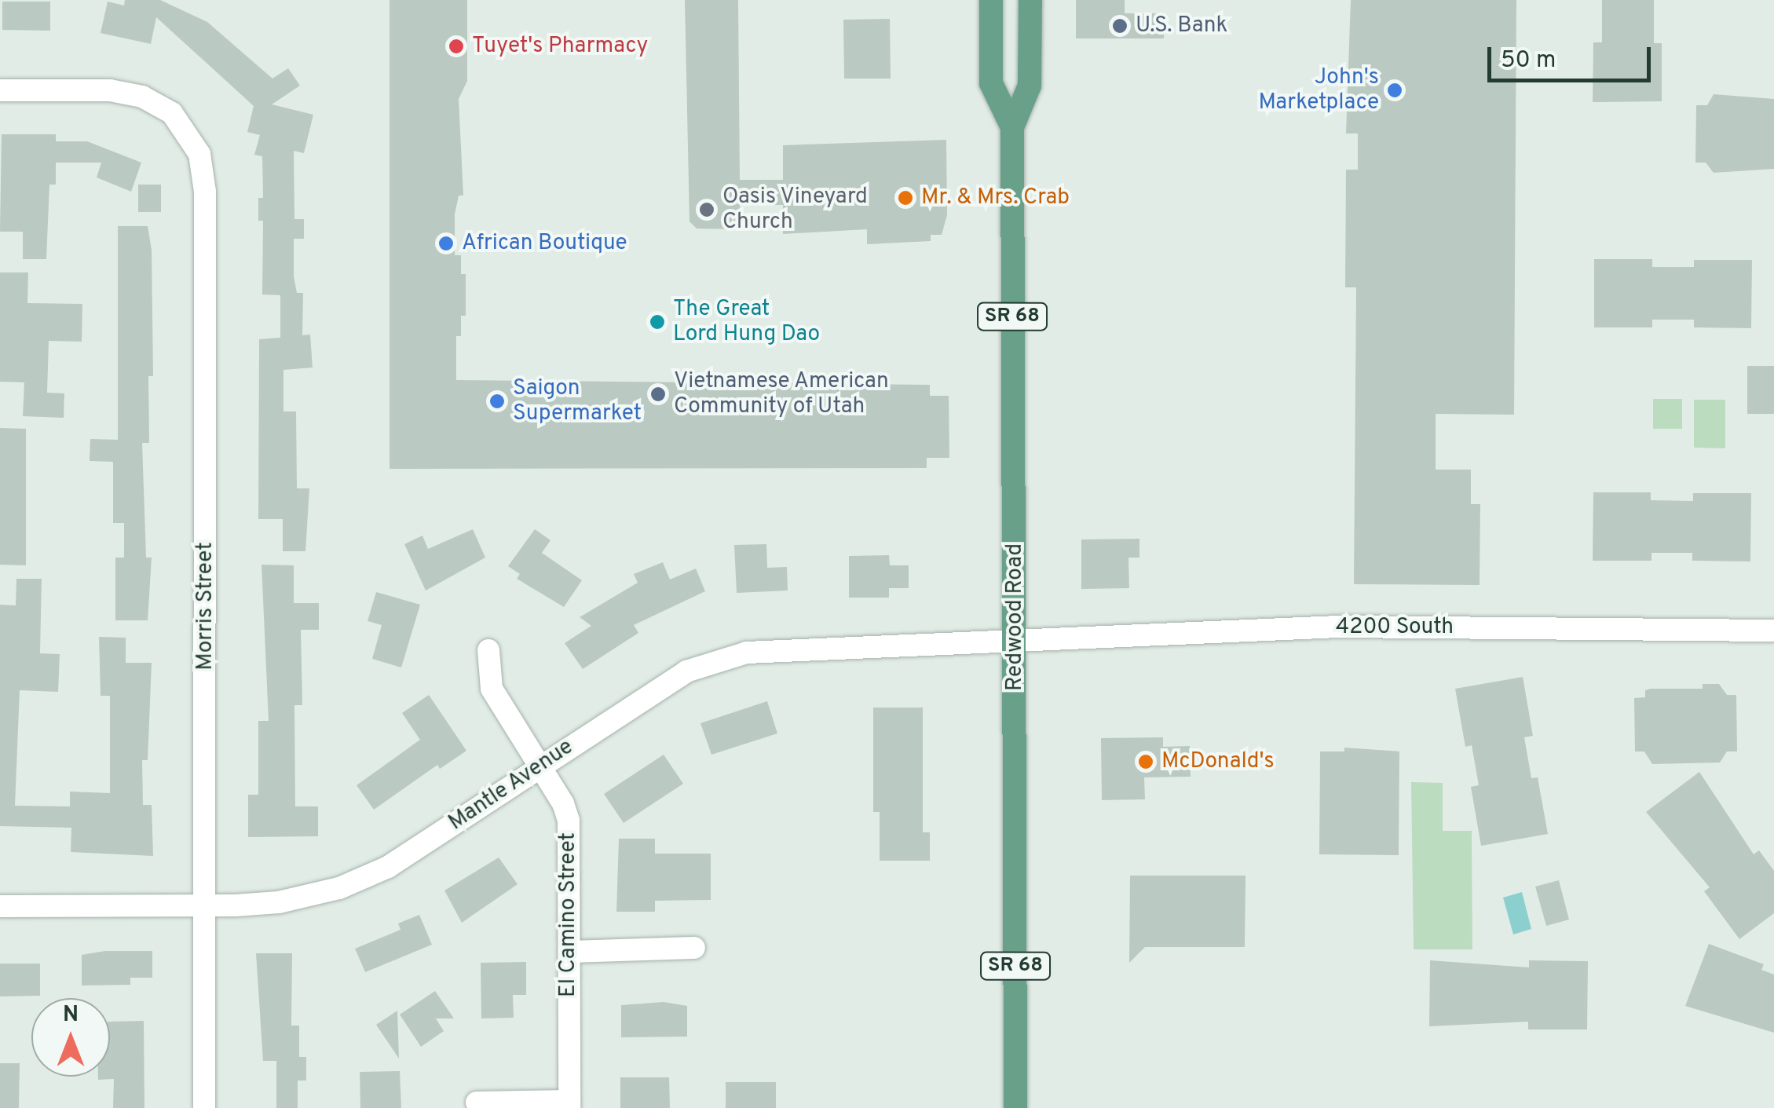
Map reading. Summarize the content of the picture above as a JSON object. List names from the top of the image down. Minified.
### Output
{"streets":{"main road":["SR 68","Redwood Road"],"street":["Morris Street","4200 South","Mantle Avenue","El Camino Street"]},"crossings":[["Morris Street","Mantle Avenue"],["Redwood Road","4200 South"],["Redwood Road","Mantle Avenue"],["4200 South","Mantle Avenue"],["Mantle Avenue","El Camino Street"]],"places":["U.S. Bank","Tuyet's Pharmacy","John's Marketplace","Mr. & Mrs. Crab","Oasis Vineyard Church","African Boutique","The Great Lord Hung Dao","Vietnamese American Community of Utah","Saigon Supermarket","McDonald's"],"scale_bar":"50 m","north":"top"}
